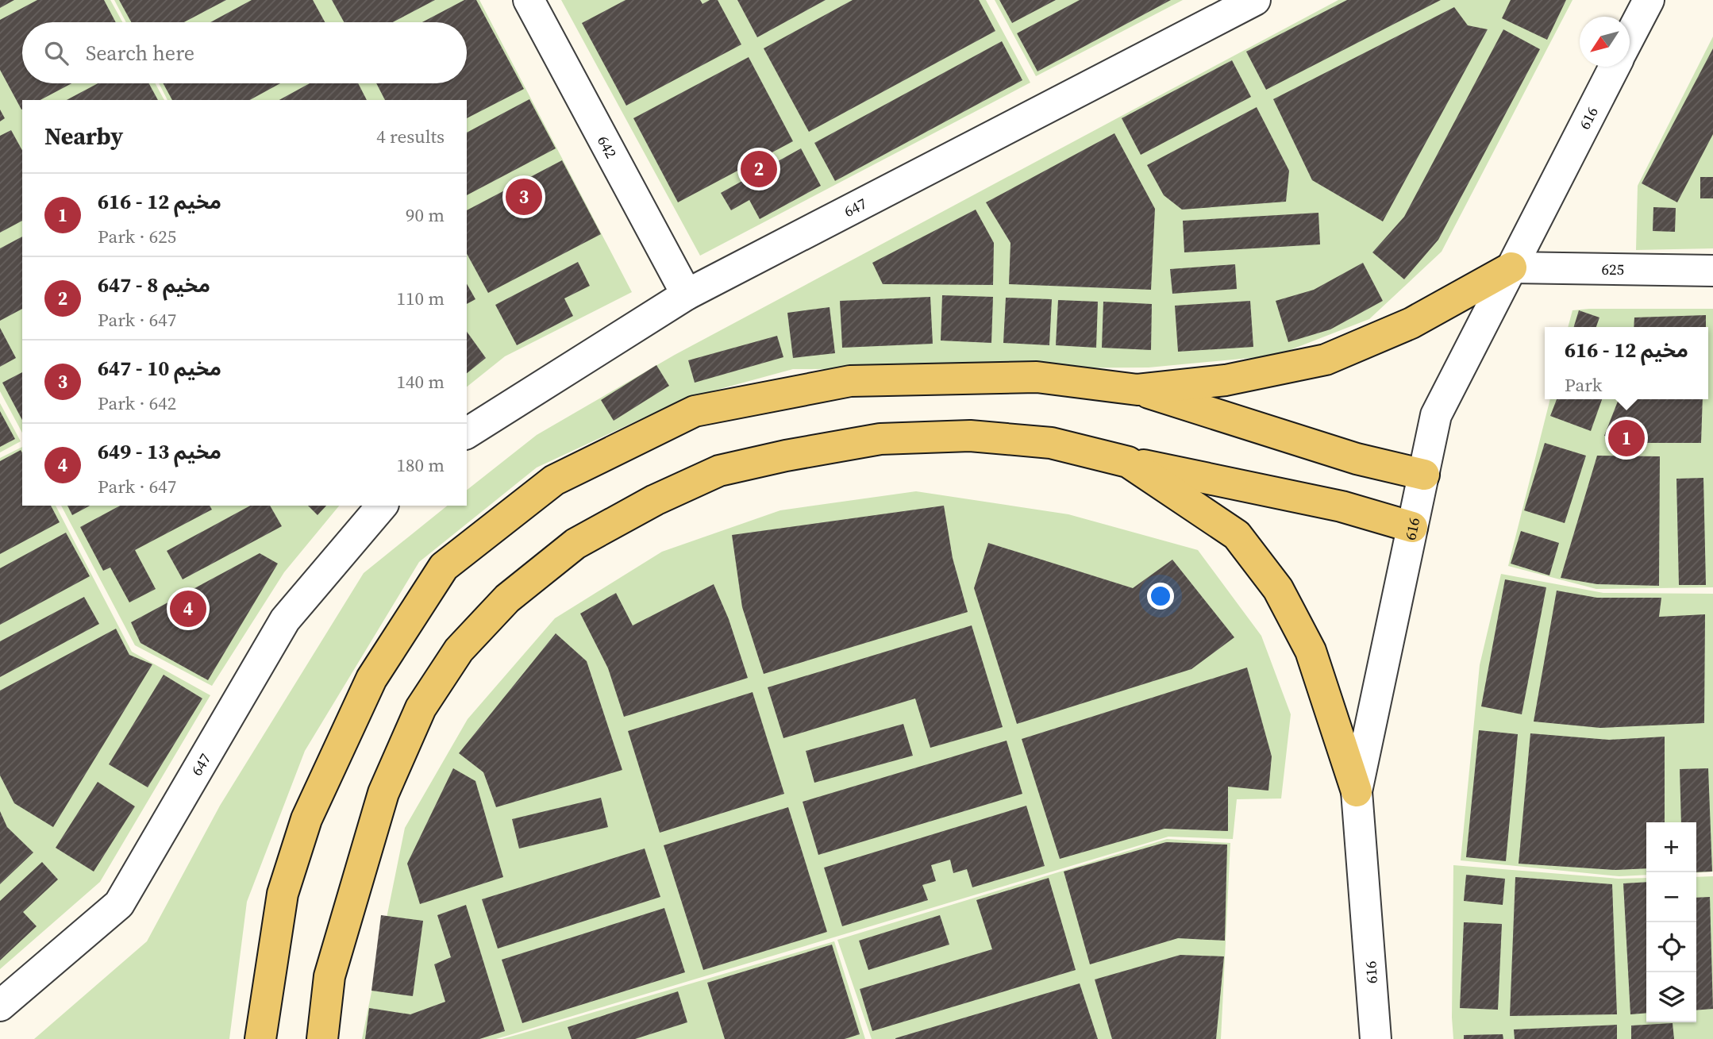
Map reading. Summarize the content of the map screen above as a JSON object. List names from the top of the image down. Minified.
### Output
{"streets":{"street":["616","642","647","625"]},"crossings":[["616","625"],["642","647"]],"north":"bottom left","page":{"search":"Search here","heading":["Nearby","4 results"],"pins":["2","3","1","4"],"list":[{"mark":"1","name":"مخيم 12 - 616","note":"Park · 625","value":"90 m"},{"mark":"2","name":"مخيم 8 - 647","note":"Park · 647","value":"110 m"},{"mark":"3","name":"مخيم 10 - 647","note":"Park · 642","value":"140 m"},{"mark":"4","name":"مخيم 13 - 649","note":"Park · 647","value":"180 m"}],"popup":["مخيم 12 - 616","Park"],"map_buttons":["+","−"]}}
